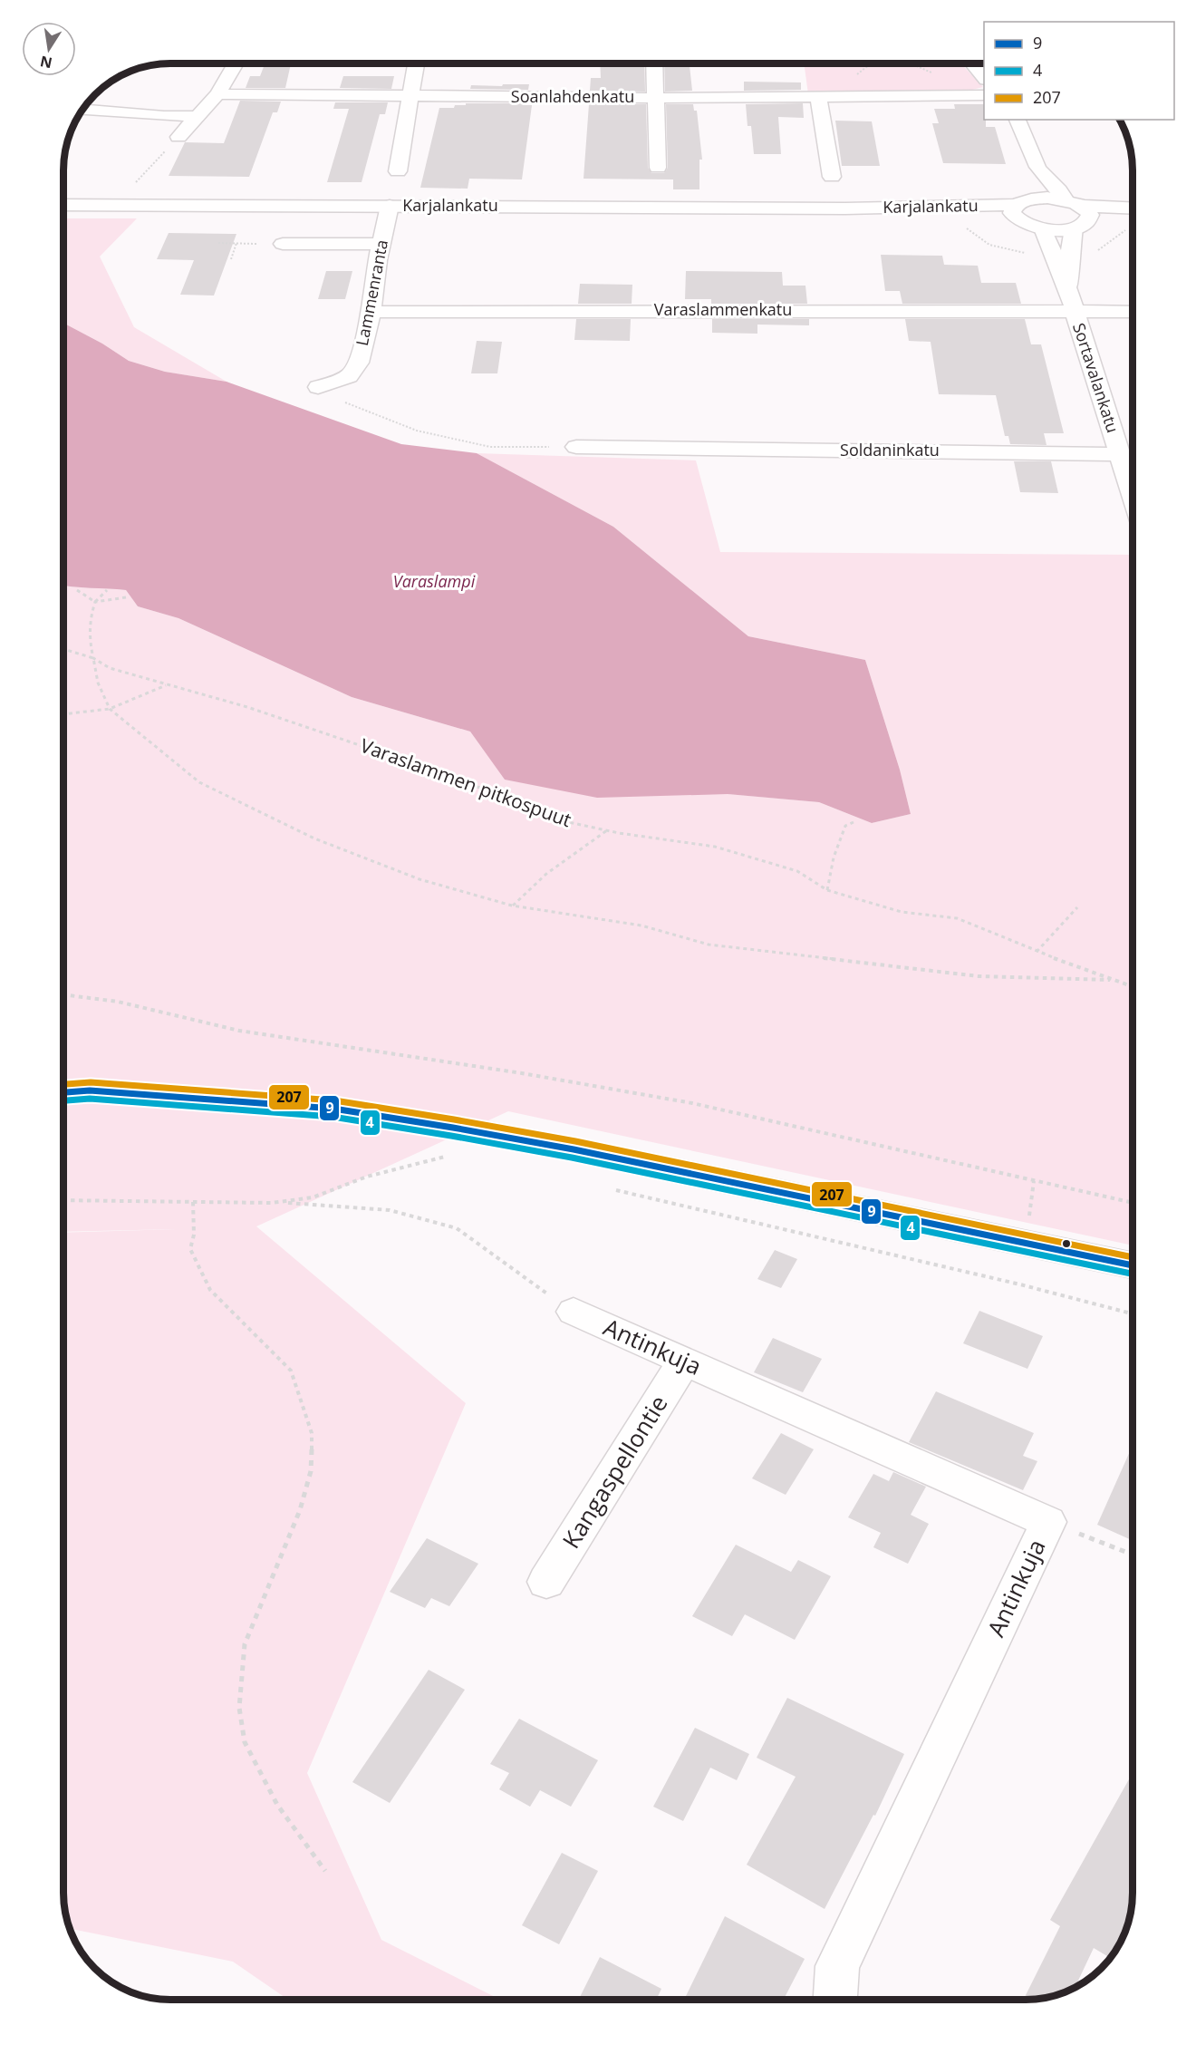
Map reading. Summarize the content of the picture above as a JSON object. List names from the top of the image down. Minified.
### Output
{"streets":{"street":["Soanlahdenkatu","Karjalankatu","Lammenranta","Varaslammenkatu","Sortavalankatu","Soldaninkatu","Antinkuja","Kangaspellontie"],"path":["Varaslammen pitkospuut"]},"crossings":[["Karjalankatu","Lammenranta"],["Karjalankatu","Sortavalankatu"],["Lammenranta","Varaslammenkatu"],["Varaslammenkatu","Sortavalankatu"],["Sortavalankatu","Soldaninkatu"],["Antinkuja","Kangaspellontie"]],"water":["Varaslampi"],"lines":["transit line 207","transit line 9","transit line 4"],"legend":["9","4","207"],"north":"bottom"}
